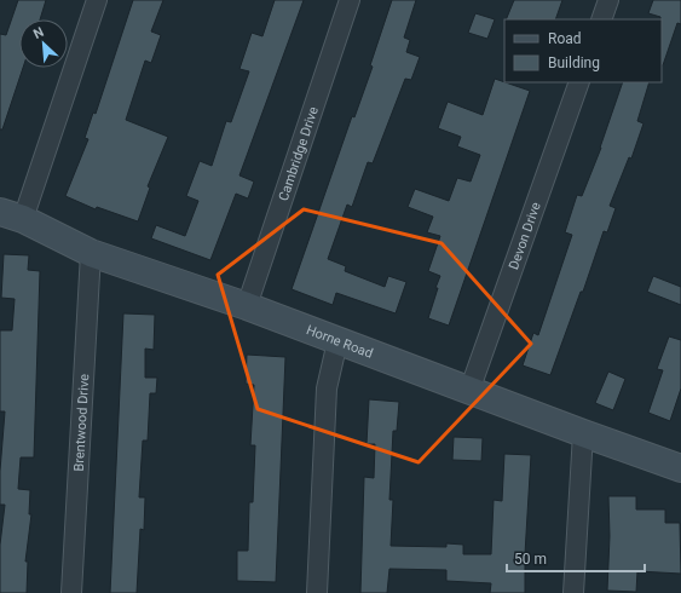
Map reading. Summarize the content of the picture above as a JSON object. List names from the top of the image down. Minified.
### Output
{"streets":{"main road":["Horne Road"],"street":["Cambridge Drive","Devon Drive","Brentwood Drive"]},"crossings":[["Cambridge Drive","Horne Road"],["Devon Drive","Horne Road"],["Horne Road","Brentwood Drive"]],"legend":["Road","Building"],"scale_bar":"50 m","north":"top left"}
